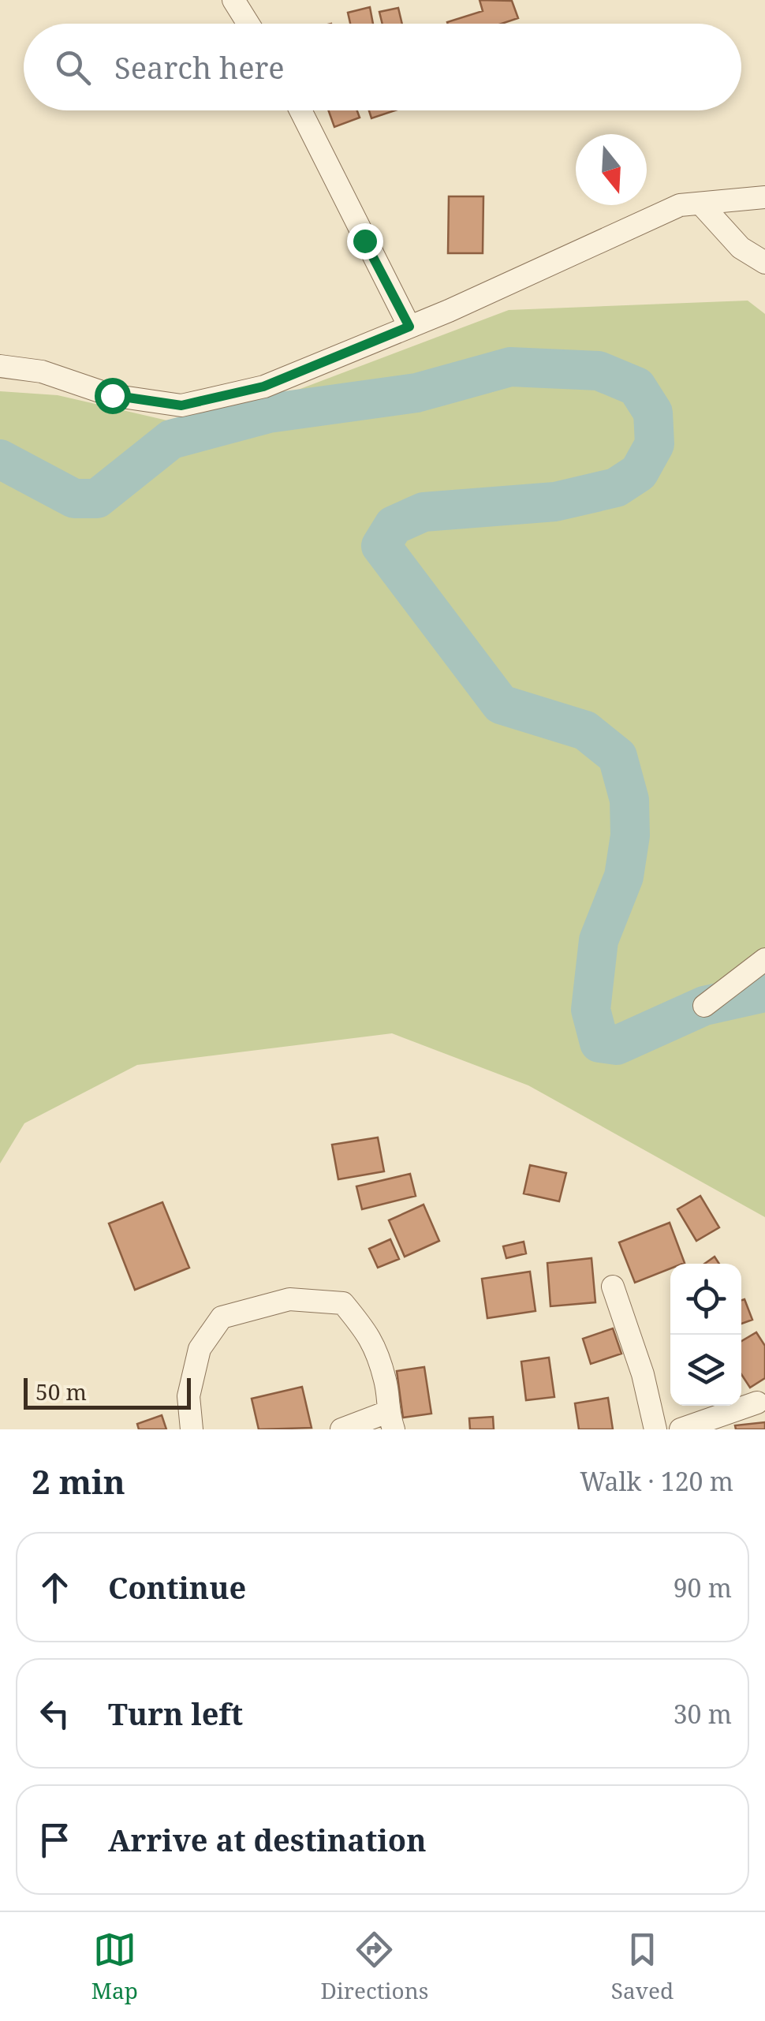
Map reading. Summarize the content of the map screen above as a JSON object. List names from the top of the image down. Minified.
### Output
{"scale_bar":"50 m","north":"bottom","page":{"search":"Search here","scale":"50 m","heading":["2 min","Walk · 120 m"],"list":[["Continue","90 m"],["Turn left","30 m"],"Arrive at destination"],"nav":["Map","Directions","Saved"]}}
